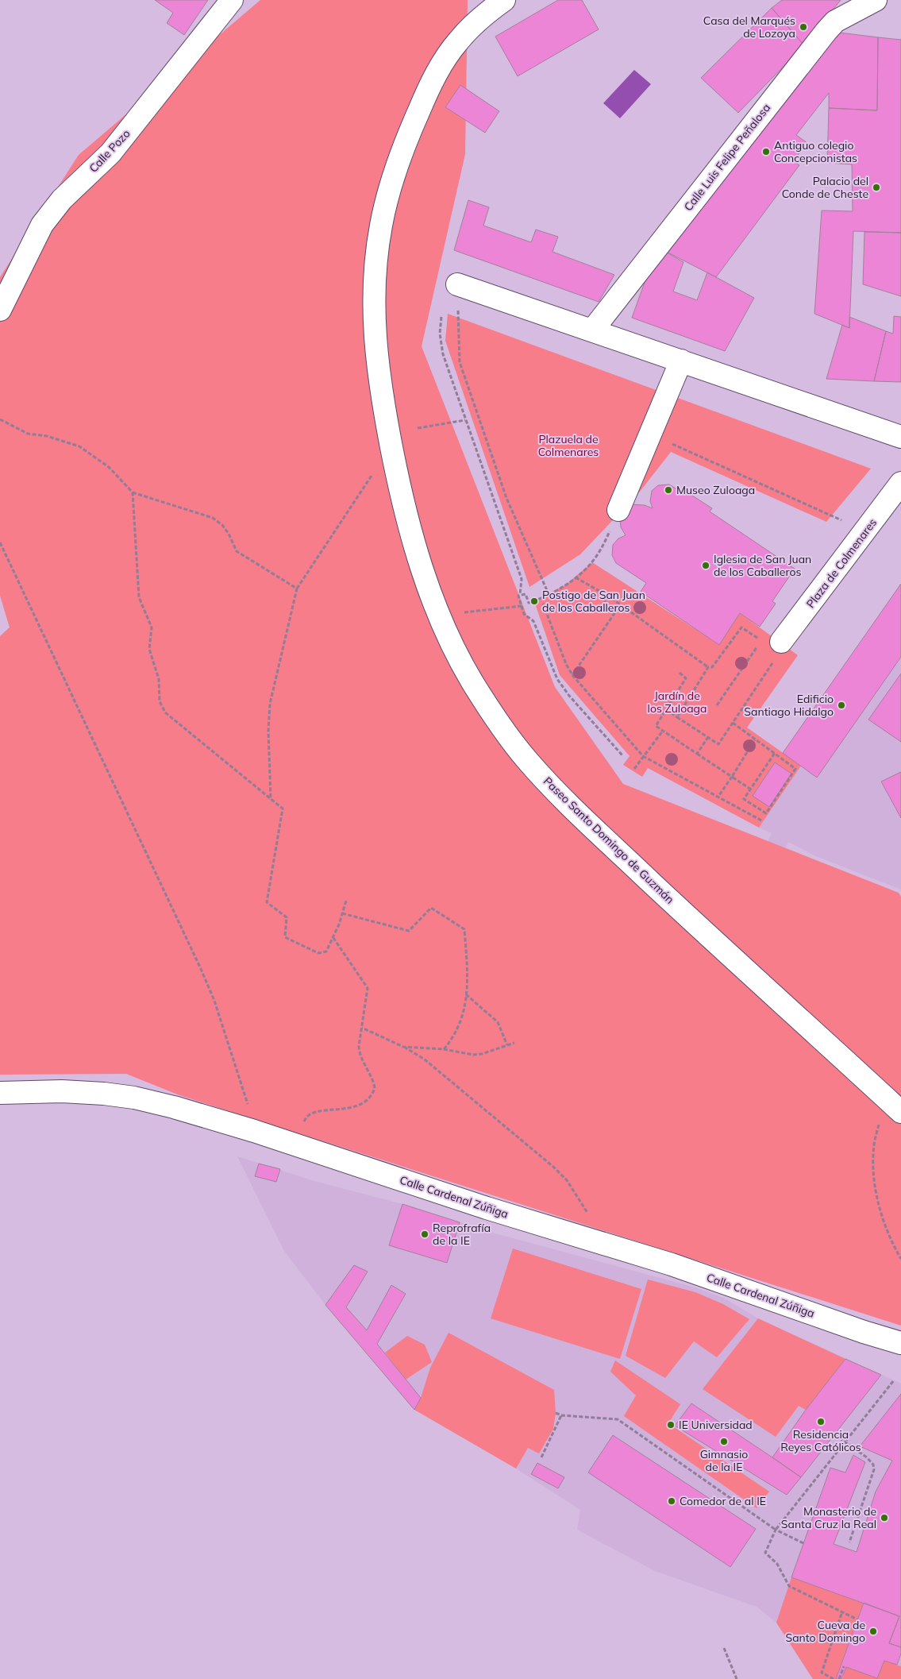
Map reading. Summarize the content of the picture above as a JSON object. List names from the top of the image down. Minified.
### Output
{"streets":{"street":["Calle Pozo","Calle Luis Felipe Peñalosa","Plaza de Colmenares","Paseo Santo Domingo de Guzmán","Calle Cardenal Zúñiga"]},"parks":["Plazuela de Colmenares","Jardín de los Zuloaga"],"places":["Casa del Marqués de Lozoya","Antiguo colegio Concepcionistas","Palacio del Conde de Cheste","Museo Zuloaga","Iglesia de San Juan de los Caballeros","Postigo de San Juan de los Caballeros","Edificio Santiago Hidalgo","Reprofrafía de la IE","Residencia Reyes Católicos","IE Universidad","Gimnasio de la IE","Comedor de al IE","Monasterio de Santa Cruz la Real","Cueva de Santo Domingo"]}
